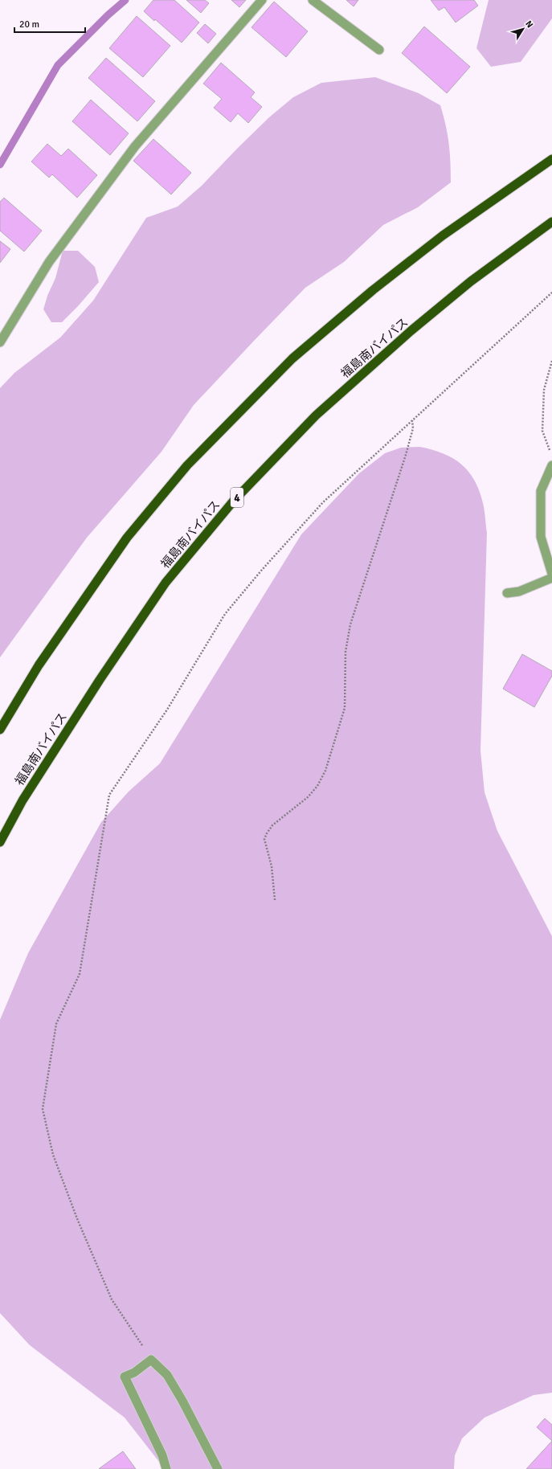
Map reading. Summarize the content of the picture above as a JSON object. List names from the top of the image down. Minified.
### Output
{"streets":{"highway":["福島南バイパス","4"]},"scale_bar":"20 m","north":"top right"}
